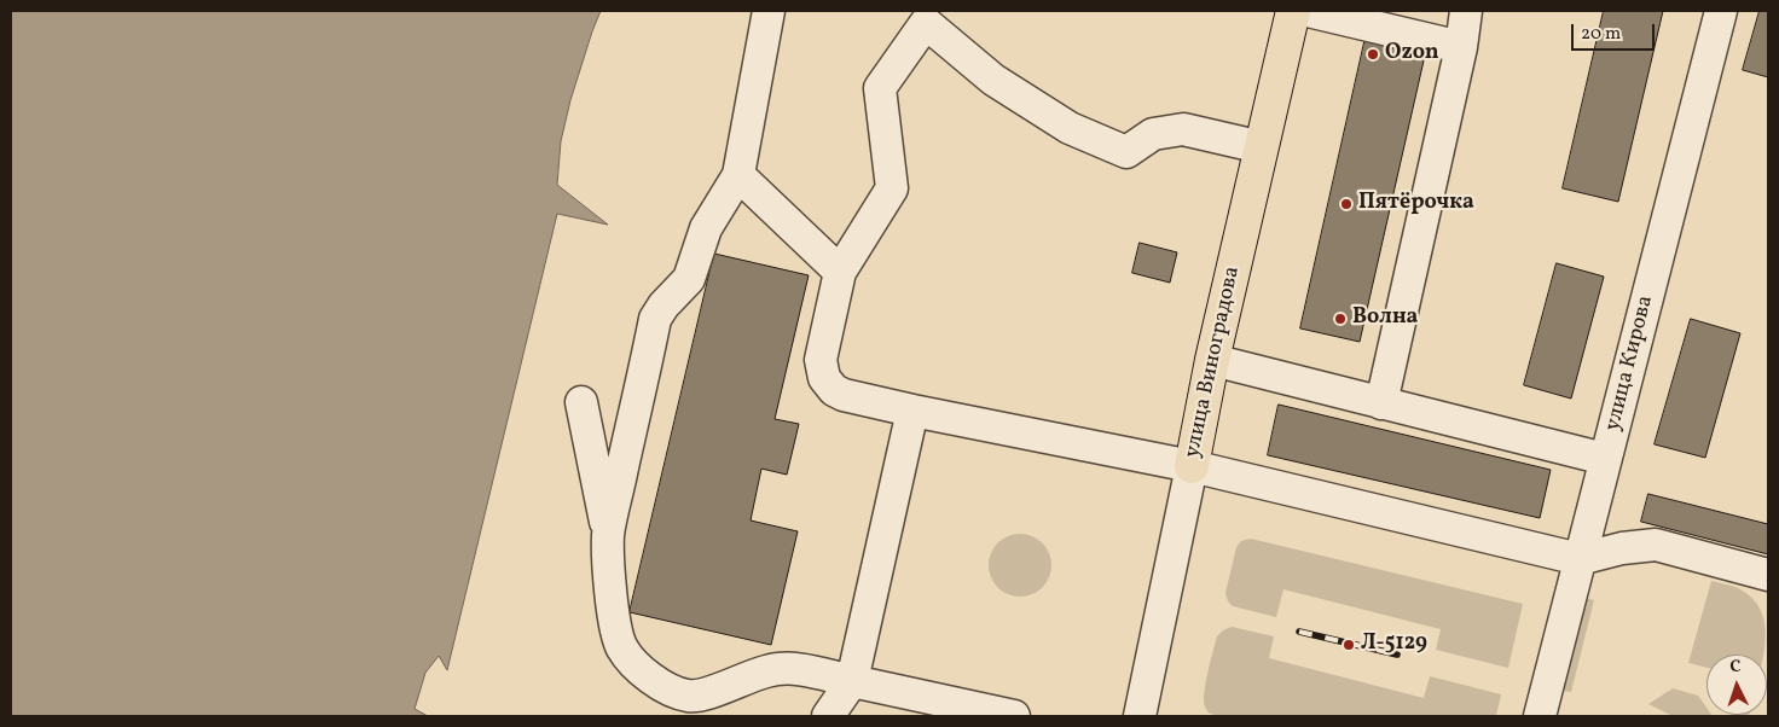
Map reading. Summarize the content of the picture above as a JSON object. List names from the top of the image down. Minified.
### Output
{"streets":{"main road":["улица Виноградова"],"street":["улица Кирова"]},"places":["Ozon","Пятёрочка","Волна","Л-5129"],"scale_bar":"20 m","north":"top"}
